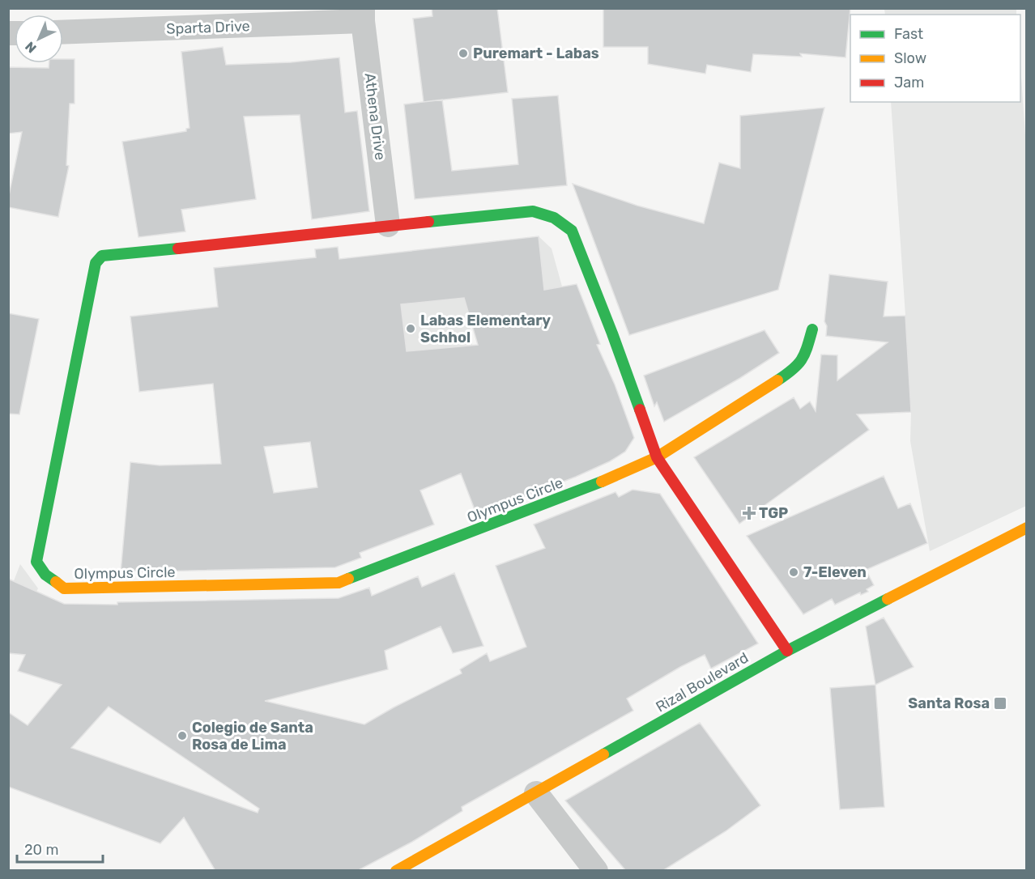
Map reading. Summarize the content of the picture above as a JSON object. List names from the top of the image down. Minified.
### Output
{"streets":{"street":["Sparta Drive","Athena Drive","Olympus Circle","Rizal Boulevard"]},"crossings":[["Sparta Drive","Athena Drive"],["Athena Drive","Olympus Circle"],["Olympus Circle","Rizal Boulevard"]],"places":{"other":["Puremart - Labas","Labas Elementary Schhol","7-Eleven","Colegio de Santa Rosa de Lima"],"health":["TGP"],"transit":["Santa Rosa"]},"legend":["Fast","Slow","Jam"],"scale_bar":"20 m","north":"bottom left"}
